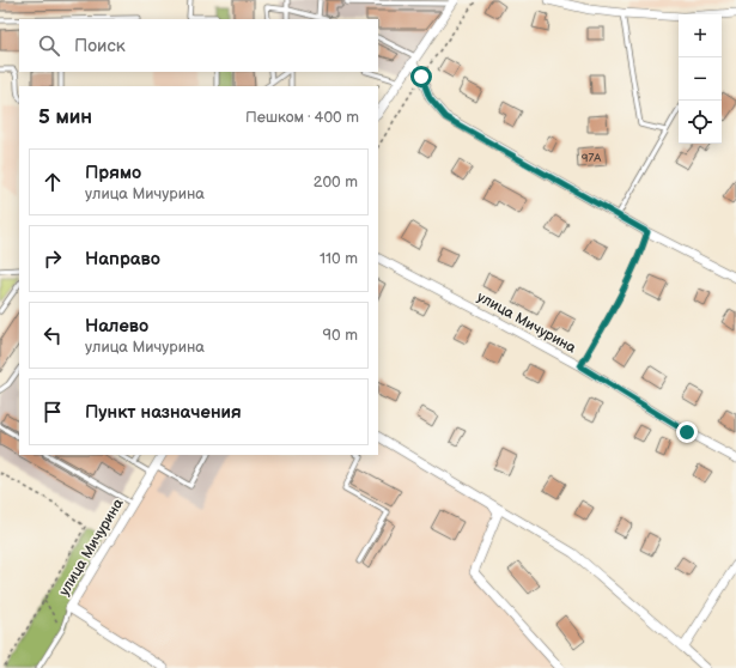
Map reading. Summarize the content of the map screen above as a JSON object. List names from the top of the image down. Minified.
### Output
{"streets":{"street":["улица Мичурина"]},"house_numbers":["97А"],"page":{"map_buttons":["+","−"],"search":"Поиск","heading":["5 мин","Пешком · 400 m"],"list":[["Прямо","улица Мичурина","200 m"],["Направо","110 m"],["Налево","улица Мичурина","90 m"],"Пункт назначения"]}}
